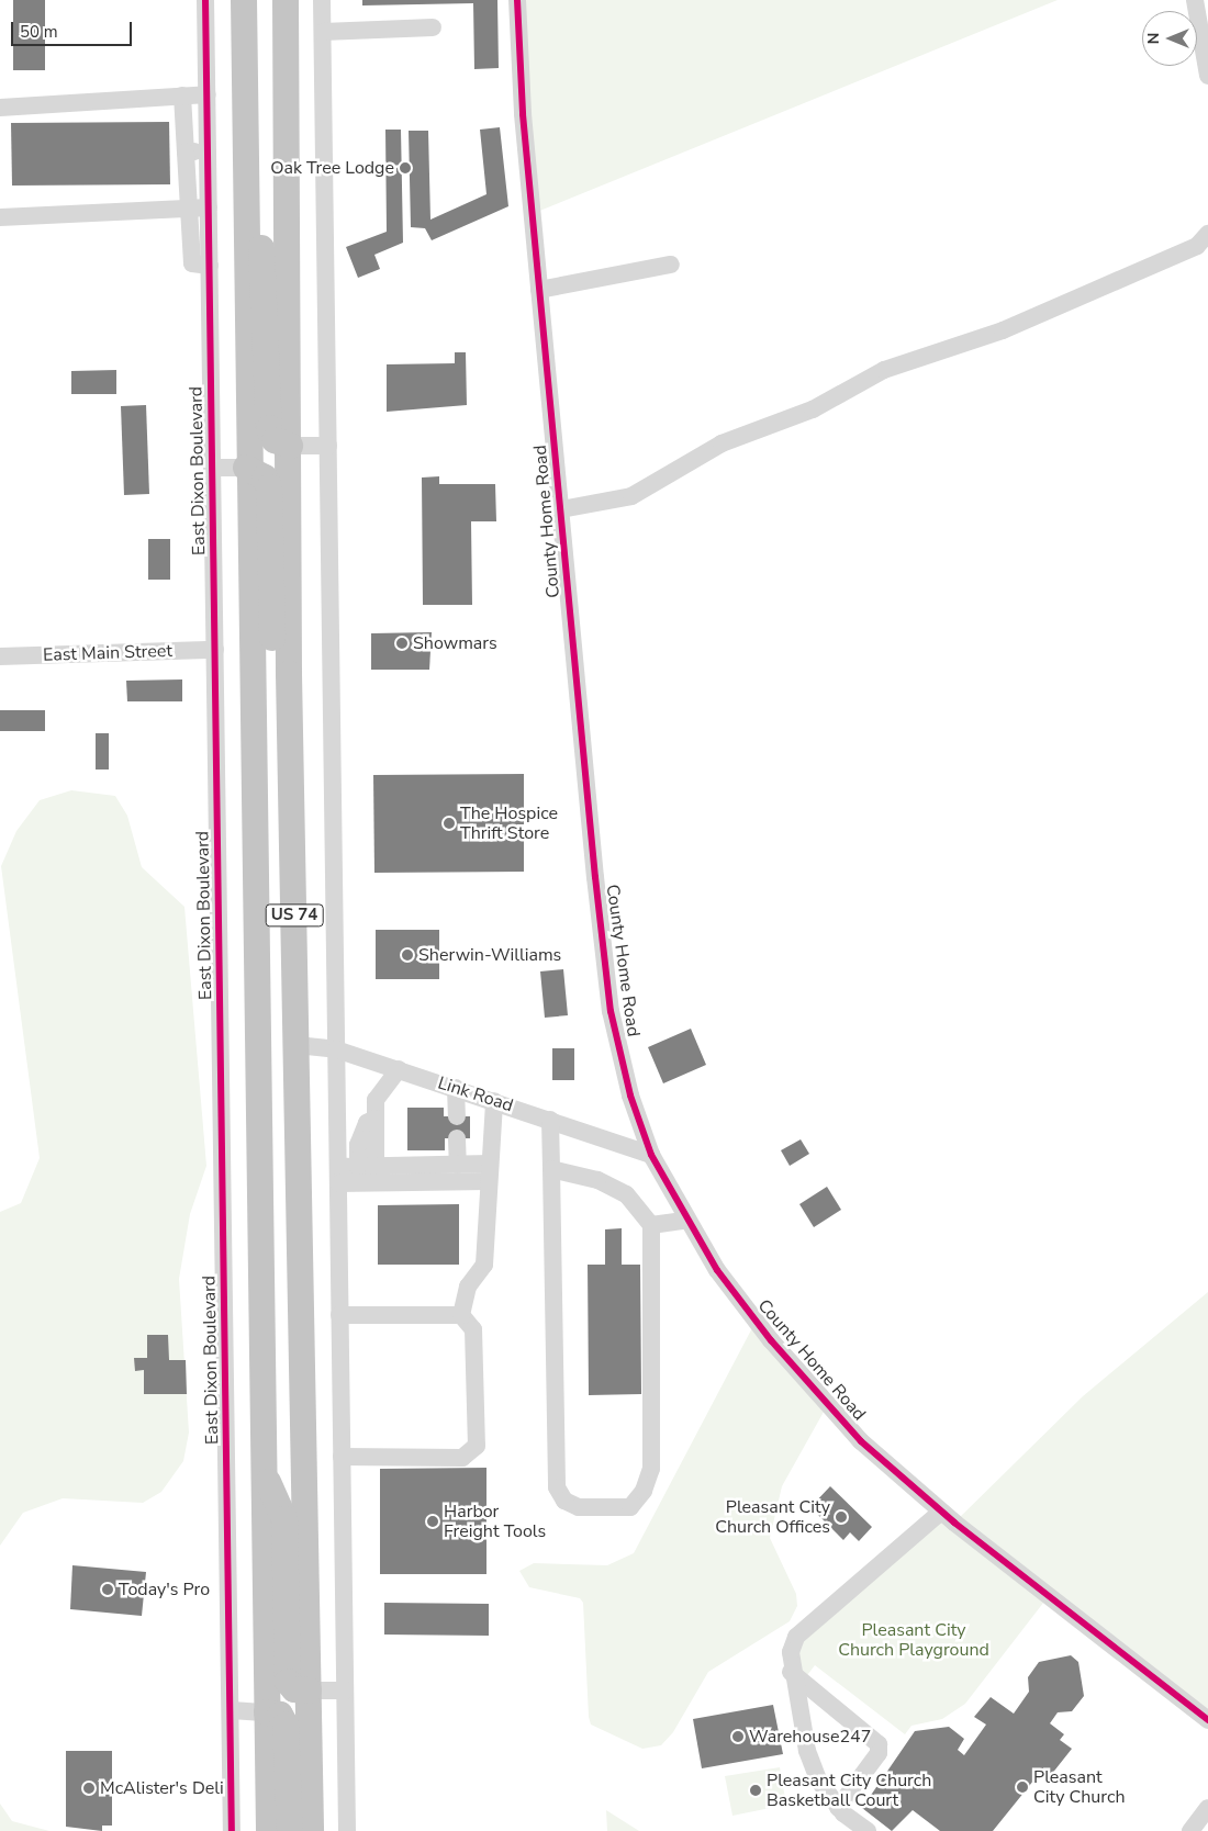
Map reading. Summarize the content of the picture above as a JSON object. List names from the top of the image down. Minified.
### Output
{"streets":{"highway":["US 74"],"street":["East Dixon Boulevard","County Home Road","East Main Street","Link Road"]},"crossings":[["East Dixon Boulevard","East Main Street"],["East Dixon Boulevard","US 74"],["County Home Road","Link Road"],["US 74","Link Road"]],"parks":["Pleasant City Church Playground"],"places":["Oak Tree Lodge","Showmars","The Hospice Thrift Store","Sherwin-Williams","Pleasant City Church Offices","Harbor Freight Tools","Today's Pro","Warehouse247","Pleasant City Church","McAlister's Deli","Pleasant City Church Basketball Court"],"scale_bar":"50 m","north":"left"}
